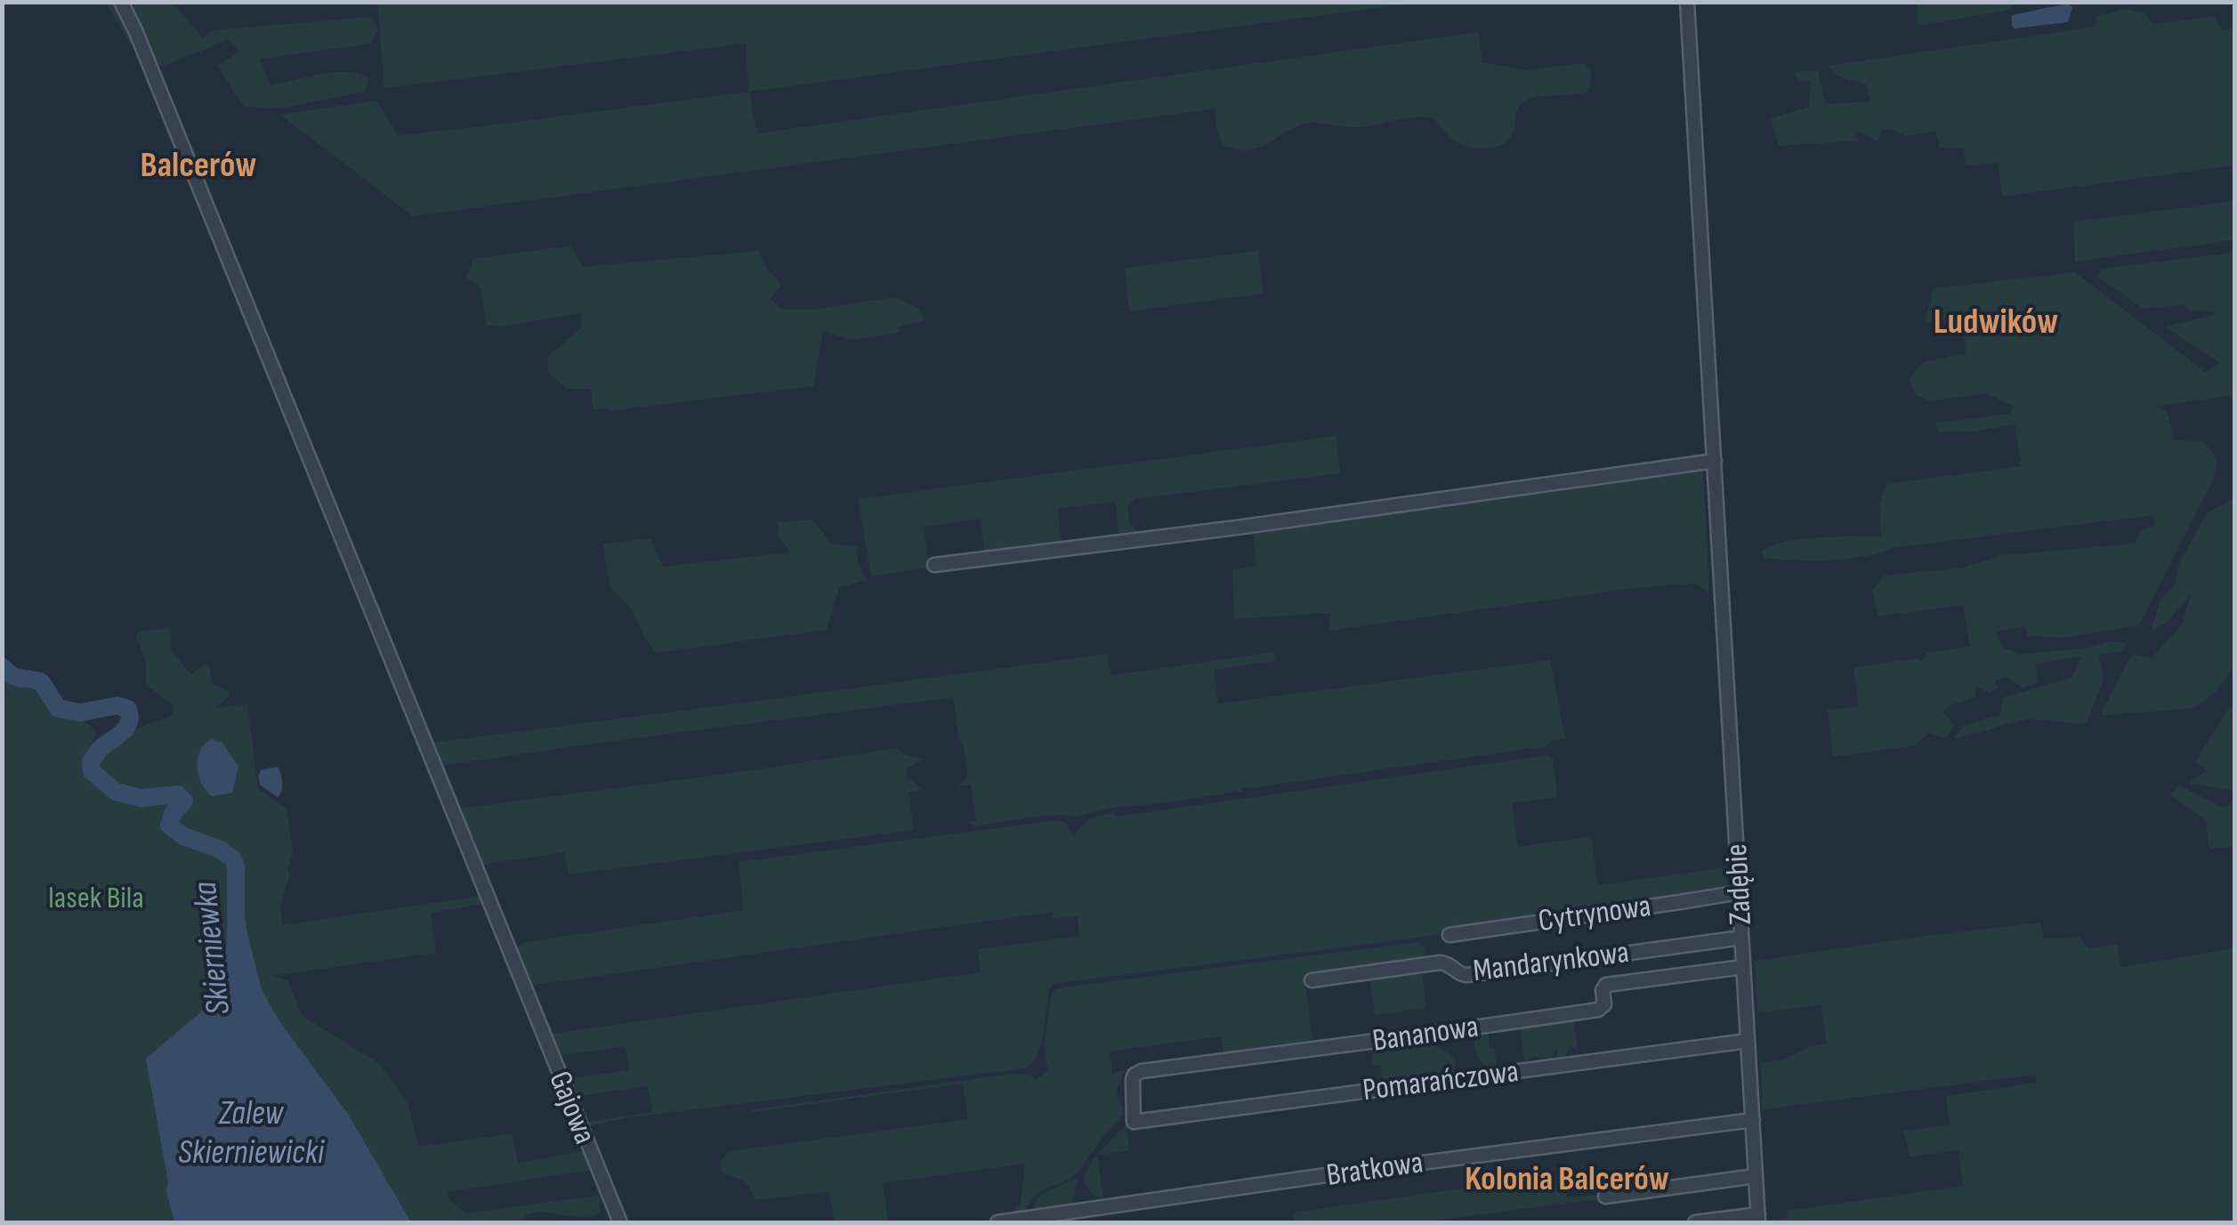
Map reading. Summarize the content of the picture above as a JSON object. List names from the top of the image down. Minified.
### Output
{"streets":{"street":["Zadębie","Cytrynowa","Mandarynkowa","Bananowa","Pomarańczowa","Gajowa","Bratkowa"]},"crossings":[["Zadębie","Cytrynowa"],["Zadębie","Mandarynkowa"],["Zadębie","Bananowa"],["Zadębie","Pomarańczowa"],["Zadębie","Bratkowa"],["Bananowa","Pomarańczowa"]],"districts":["Balcerów","Ludwików","Kolonia Balcerów"],"water":["Skierniewka","Zalew Skierniewicki"],"parks":["lasek Bila"]}
